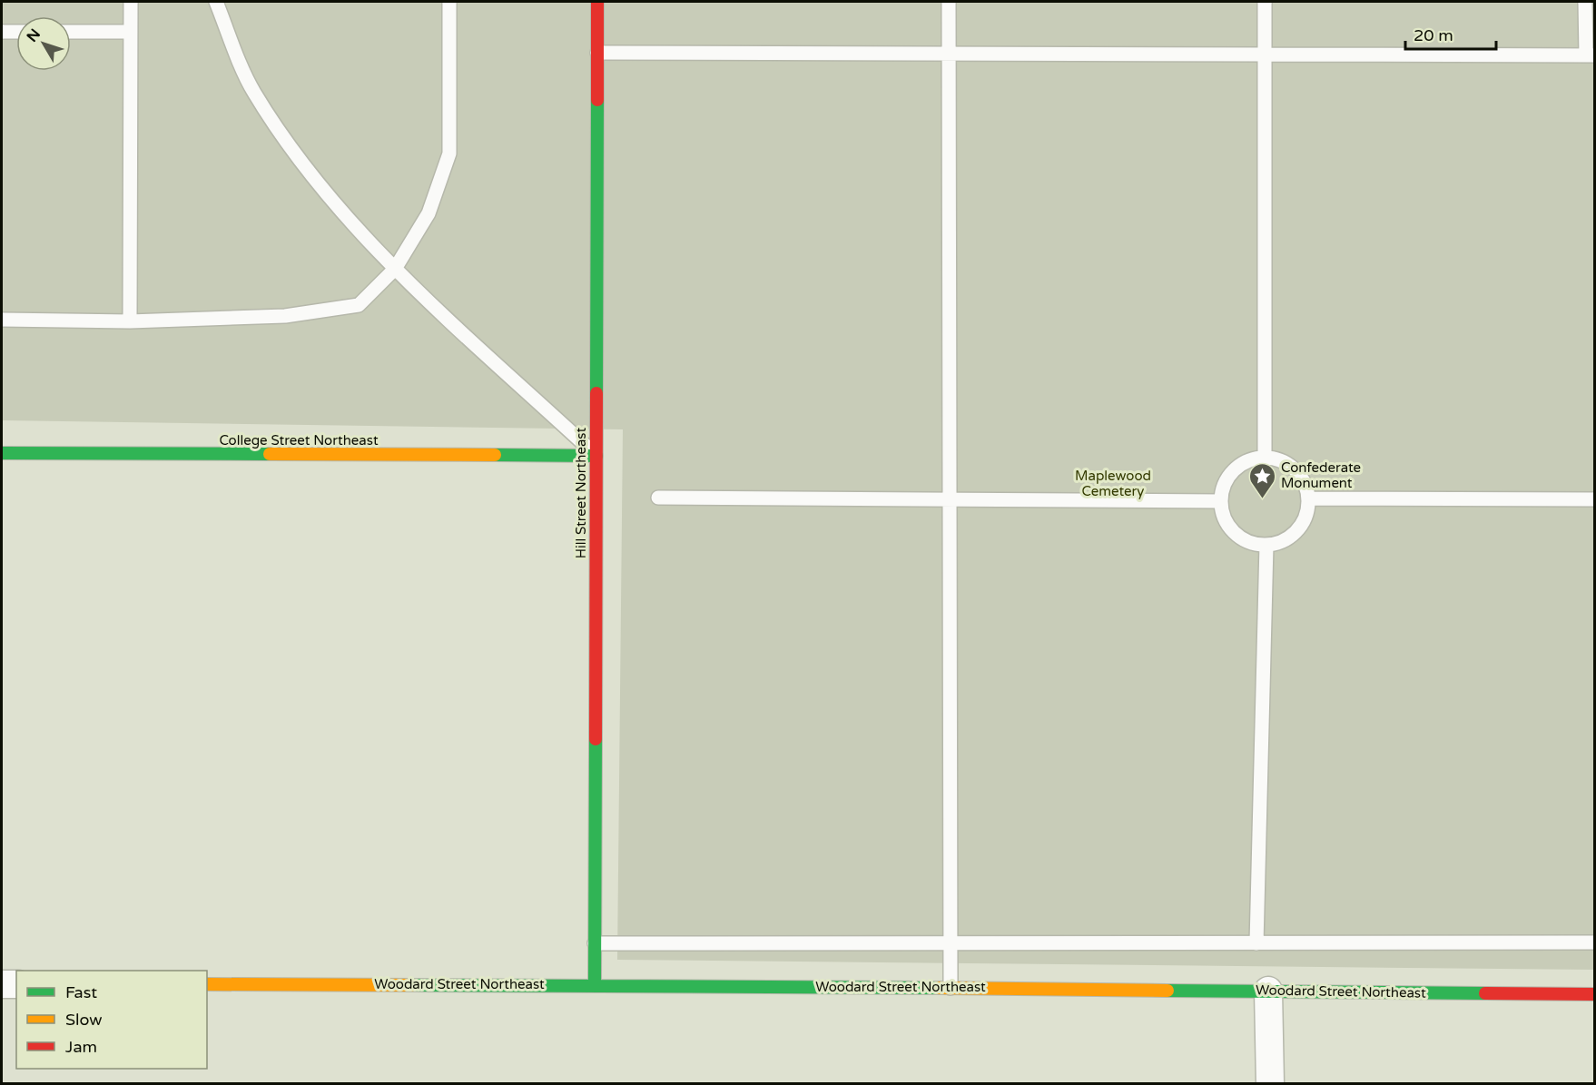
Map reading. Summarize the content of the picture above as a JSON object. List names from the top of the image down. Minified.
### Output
{"streets":{"street":["College Street Northeast","Hill Street Northeast","Woodard Street Northeast"]},"crossings":[["College Street Northeast","Hill Street Northeast"],["Hill Street Northeast","Woodard Street Northeast"]],"parks":["Maplewood Cemetery"],"places":{"place":["Confederate Monument"]},"legend":["Fast","Slow","Jam"],"scale_bar":"20 m","north":"top left"}
